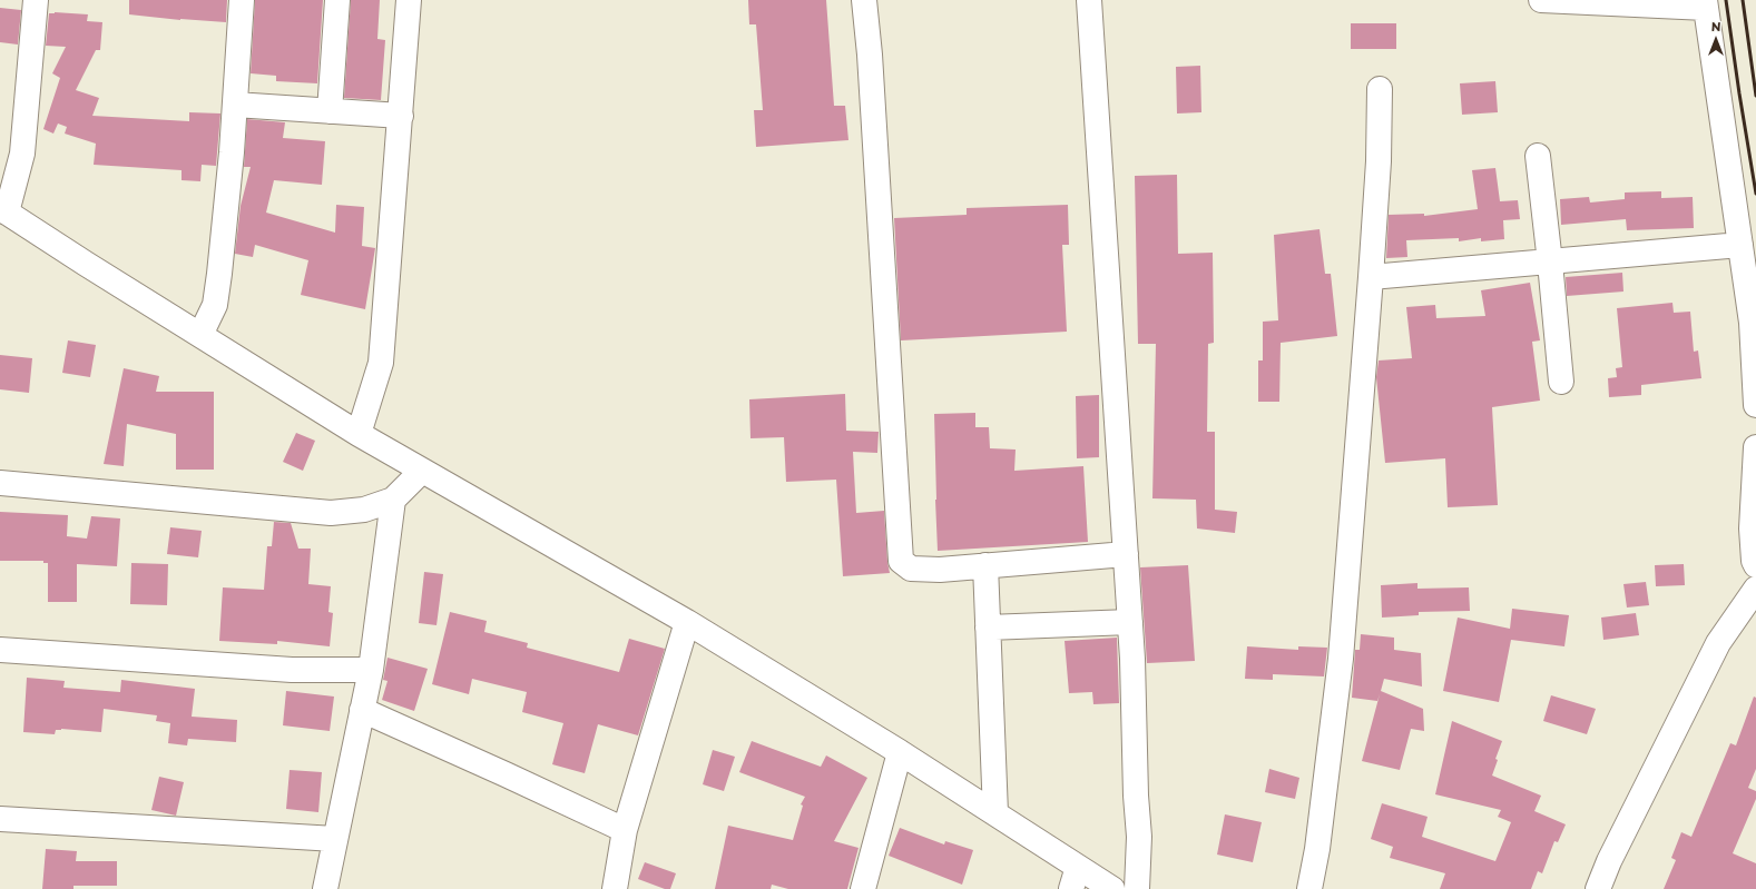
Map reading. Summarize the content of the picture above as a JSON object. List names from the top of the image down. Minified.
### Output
{"north":"top"}
